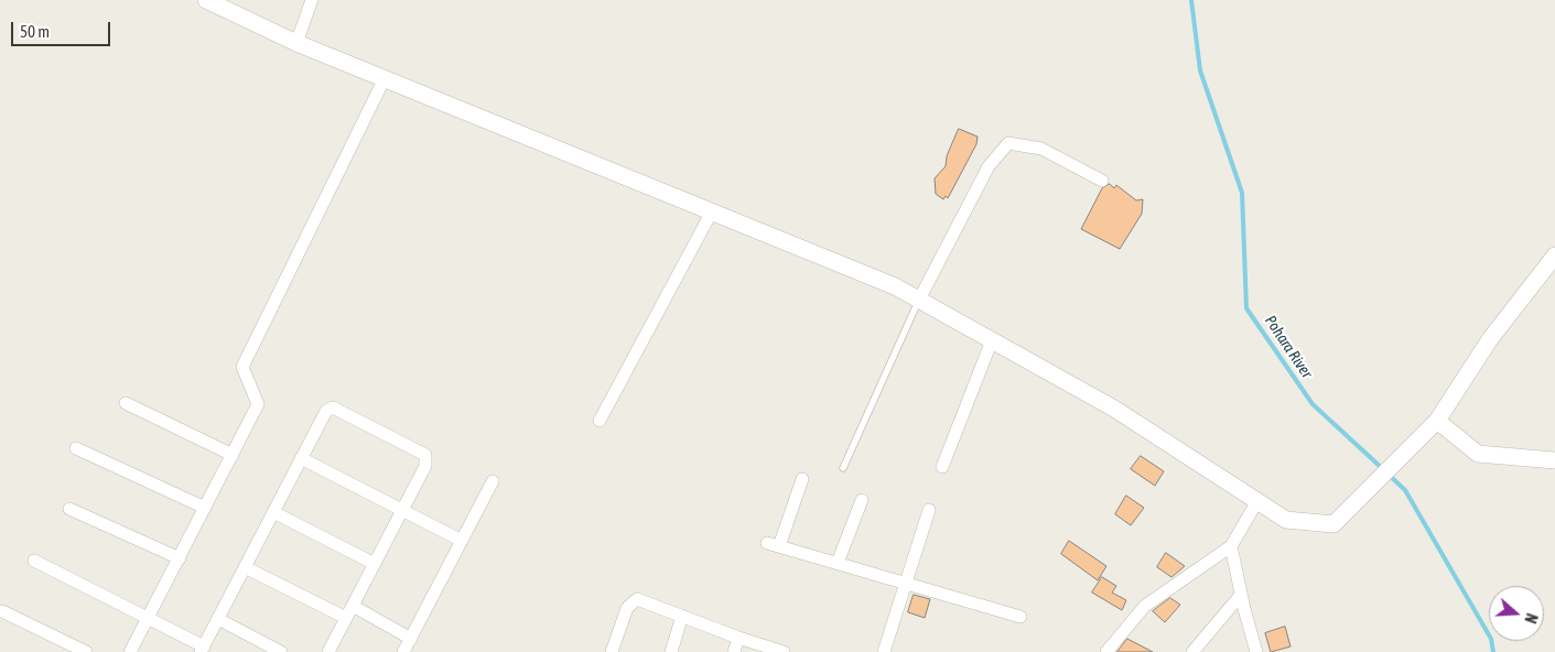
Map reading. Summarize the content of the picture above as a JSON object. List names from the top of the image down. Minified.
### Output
{"water":["Pohara River"],"scale_bar":"50 m","north":"right"}
